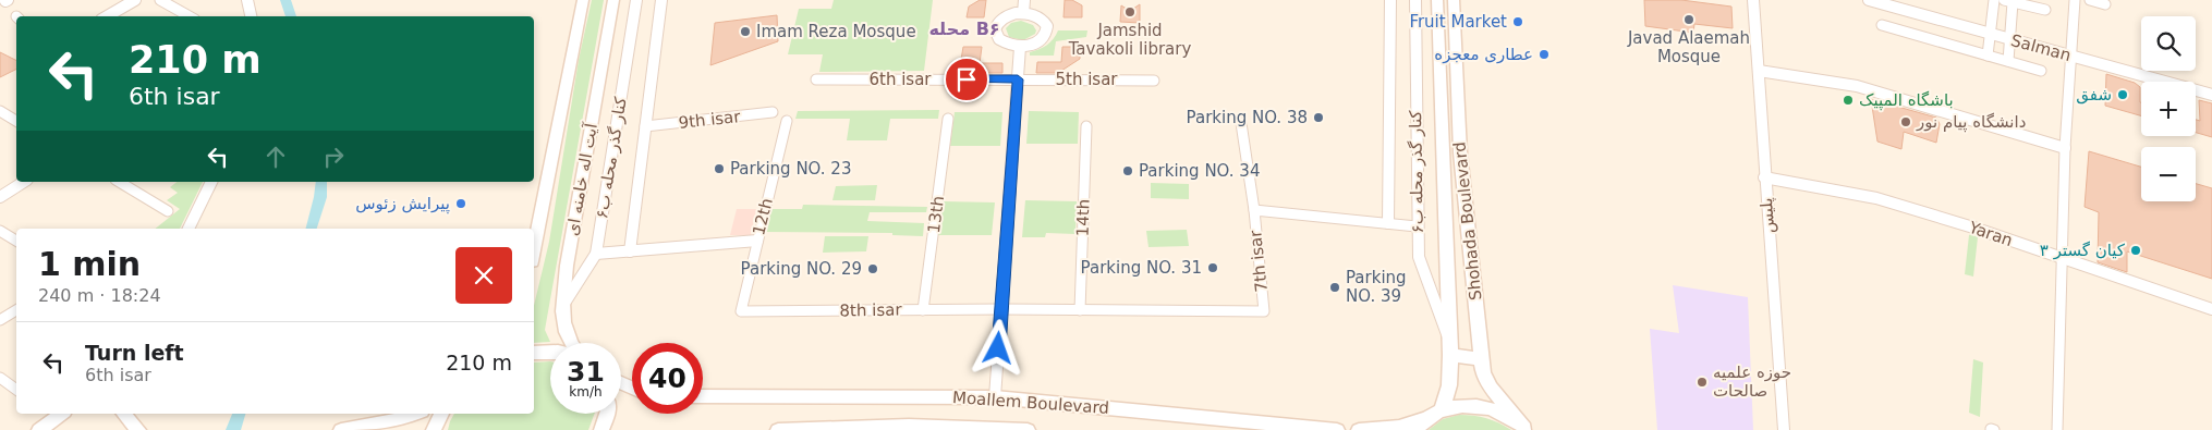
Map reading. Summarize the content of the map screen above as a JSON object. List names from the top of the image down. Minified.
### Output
{"streets":{"main road":["آیت اله خامنه ای","Shohada Boulevard","Moallem Boulevard"],"street":["Salman","6th isar","5th isar","9th isar","کنار گذر محله ب۶","13th","پلیس","12th","14th","Yaran","7th isar","8th isar"]},"crossings":[["6th isar","5th isar"],["کنار گذر محله ب۶","آیت اله خامنه ای"],["کنار گذر محله ب۶","Shohada Boulevard"],["کنار گذر محله ب۶","7th isar"],["13th","8th isar"],["پلیس","Yaran"],["12th","8th isar"],["14th","7th isar"],["7th isar","8th isar"]],"districts":["محله B۶"],"places":["Jamshid Tavakoli library","Javad Alaemah Mosque","Fruit Market","Imam Reza Mosque","عطاری معجزه","شفق","باشگاه المپیک","Parking NO. 38","دانشگاه پیام نور","Parking NO. 23","Parking NO. 34","پیرایش زئوس","کیان گستر ۳","Parking NO. 31","Parking NO. 29","Parking NO. 39","حوزه علمیه صالحات"],"page":{"map_buttons":["+","−"],"turn":["210 m","6th isar"],"heading":["1 min","240 m · 18:24"],"list":[{"name":"Turn left","note":"6th isar","value":"210 m"}],"speed":"31 km/h","limit":"40"}}
